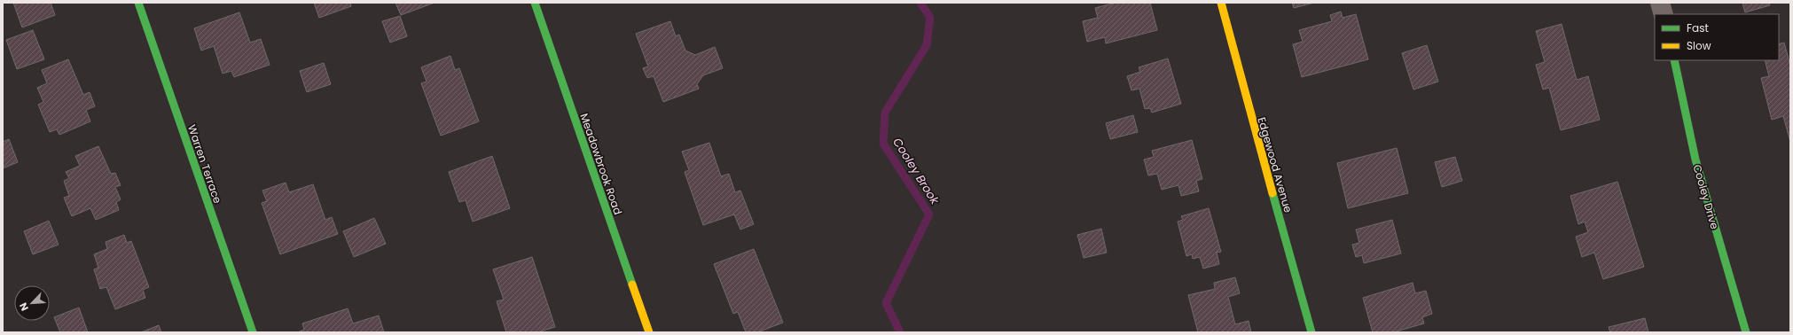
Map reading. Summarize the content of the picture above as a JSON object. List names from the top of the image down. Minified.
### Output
{"streets":{"street":["Warren Terrace","Meadowbrook Road","Edgewood Avenue","Cooley Drive"]},"water":["Cooley Brook"],"legend":["Fast","Slow"],"north":"bottom left"}
